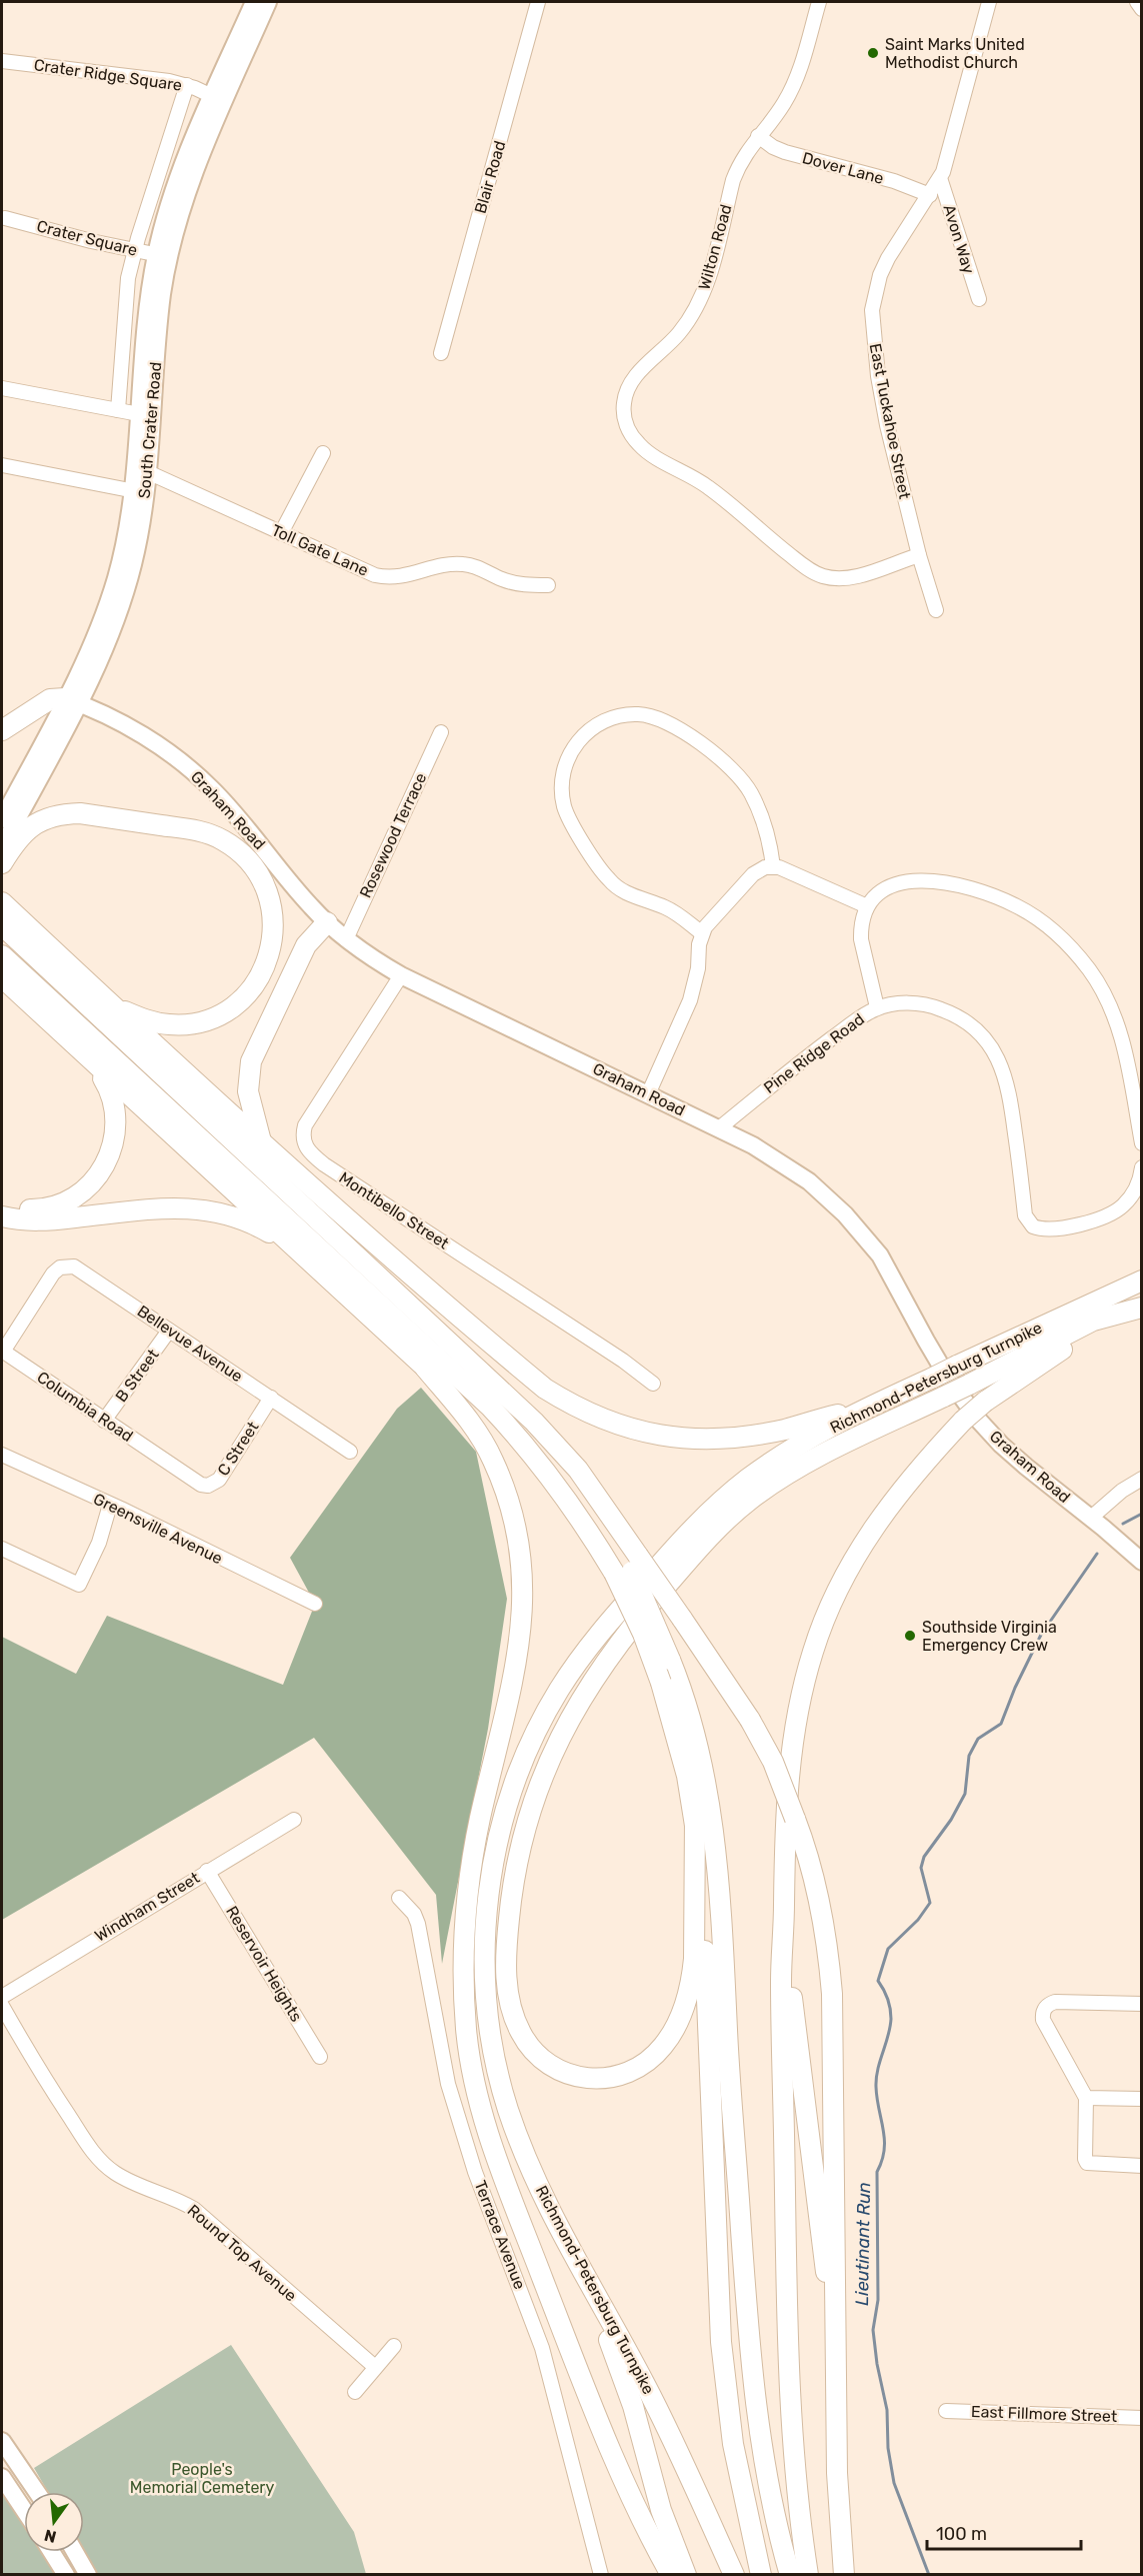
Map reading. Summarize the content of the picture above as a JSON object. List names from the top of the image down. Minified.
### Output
{"streets":{"highway":["Richmond-Petersburg Turnpike"],"main road":["South Crater Road","Graham Road"],"street":["Crater Ridge Square","Dover Lane","Blair Road","Crater Square","Avon Way","Wilton Road","East Tuckahoe Street","Toll Gate Lane","Rosewood Terrace","Pine Ridge Road","Montibello Street","Bellevue Avenue","B Street","Columbia Road","C Street","Greensville Avenue","Windham Street","Reservoir Heights","Terrace Avenue","Round Top Avenue","East Fillmore Street"]},"crossings":[["Crater Ridge Square","South Crater Road"],["Dover Lane","Wilton Road"],["Dover Lane","East Tuckahoe Street"],["Crater Square","South Crater Road"],["Avon Way","East Tuckahoe Street"],["Wilton Road","East Tuckahoe Street"],["South Crater Road","Toll Gate Lane"],["South Crater Road","Graham Road"],["Graham Road","Rosewood Terrace"],["Graham Road","Pine Ridge Road"],["Graham Road","Montibello Street"],["Bellevue Avenue","B Street"],["Bellevue Avenue","Columbia Road"],["Bellevue Avenue","C Street"],["B Street","Columbia Road"],["Columbia Road","C Street"],["Windham Street","Reservoir Heights"]],"water":["Lieutinant Run"],"parks":["People's Memorial Cemetery"],"places":["Saint Marks United Methodist Church","Southside Virginia Emergency Crew"],"scale_bar":"100 m","north":"bottom"}
